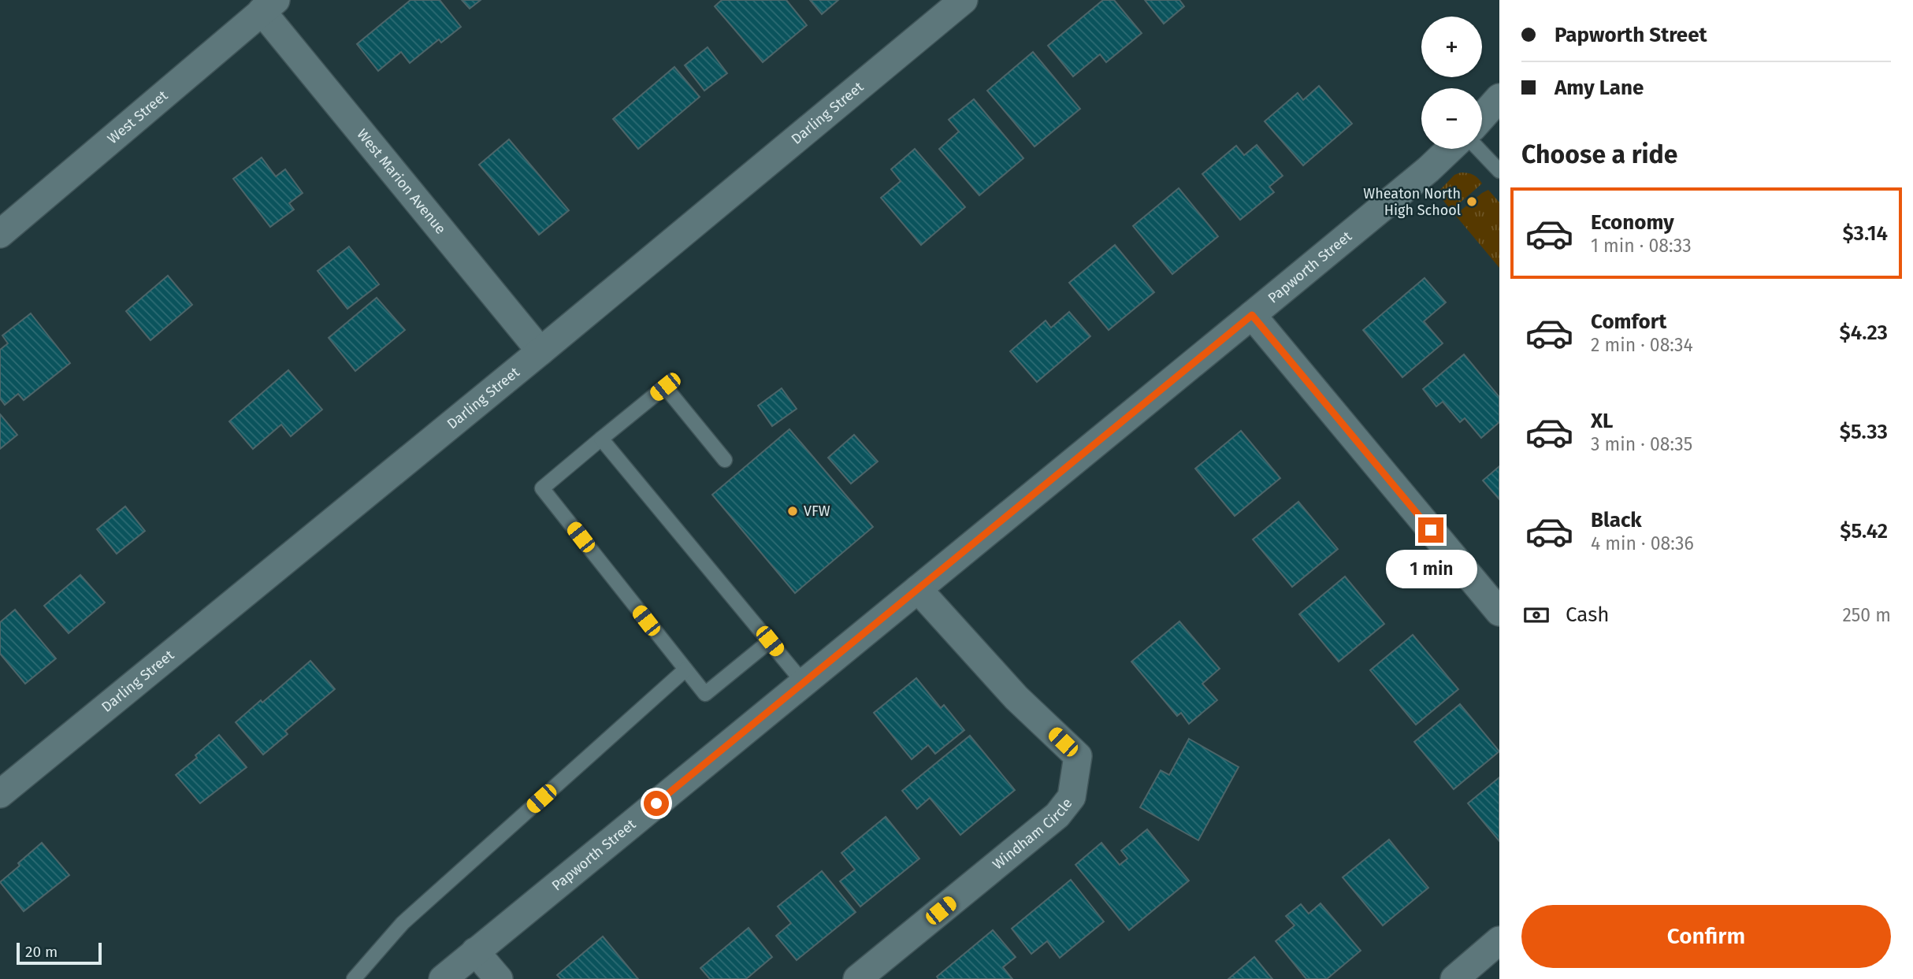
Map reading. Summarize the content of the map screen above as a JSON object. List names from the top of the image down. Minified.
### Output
{"streets":{"street":["Darling Street","West Street","West Marion Avenue","Papworth Street","Windham Circle"]},"crossings":[["Darling Street","West Marion Avenue"],["West Street","West Marion Avenue"],["Papworth Street","Windham Circle"]],"places":["Wheaton North High School","VFW"],"scale_bar":"20 m","page":{"banner":["Papworth Street","Amy Lane"],"map_buttons":["+","−"],"heading":"Choose a ride","list":[{"name":"Economy","note":"1 min · 08:33","value":"$3.14"},{"name":"Comfort","note":"2 min · 08:34","value":"$4.23"},{"name":"XL","note":"3 min · 08:35","value":"$5.33"},{"name":"Black","note":"4 min · 08:36","value":"$5.42"}],"bubble":"1 min","pay":["Cash","250 m"],"buttons":"Confirm","scale":"20 m"}}
